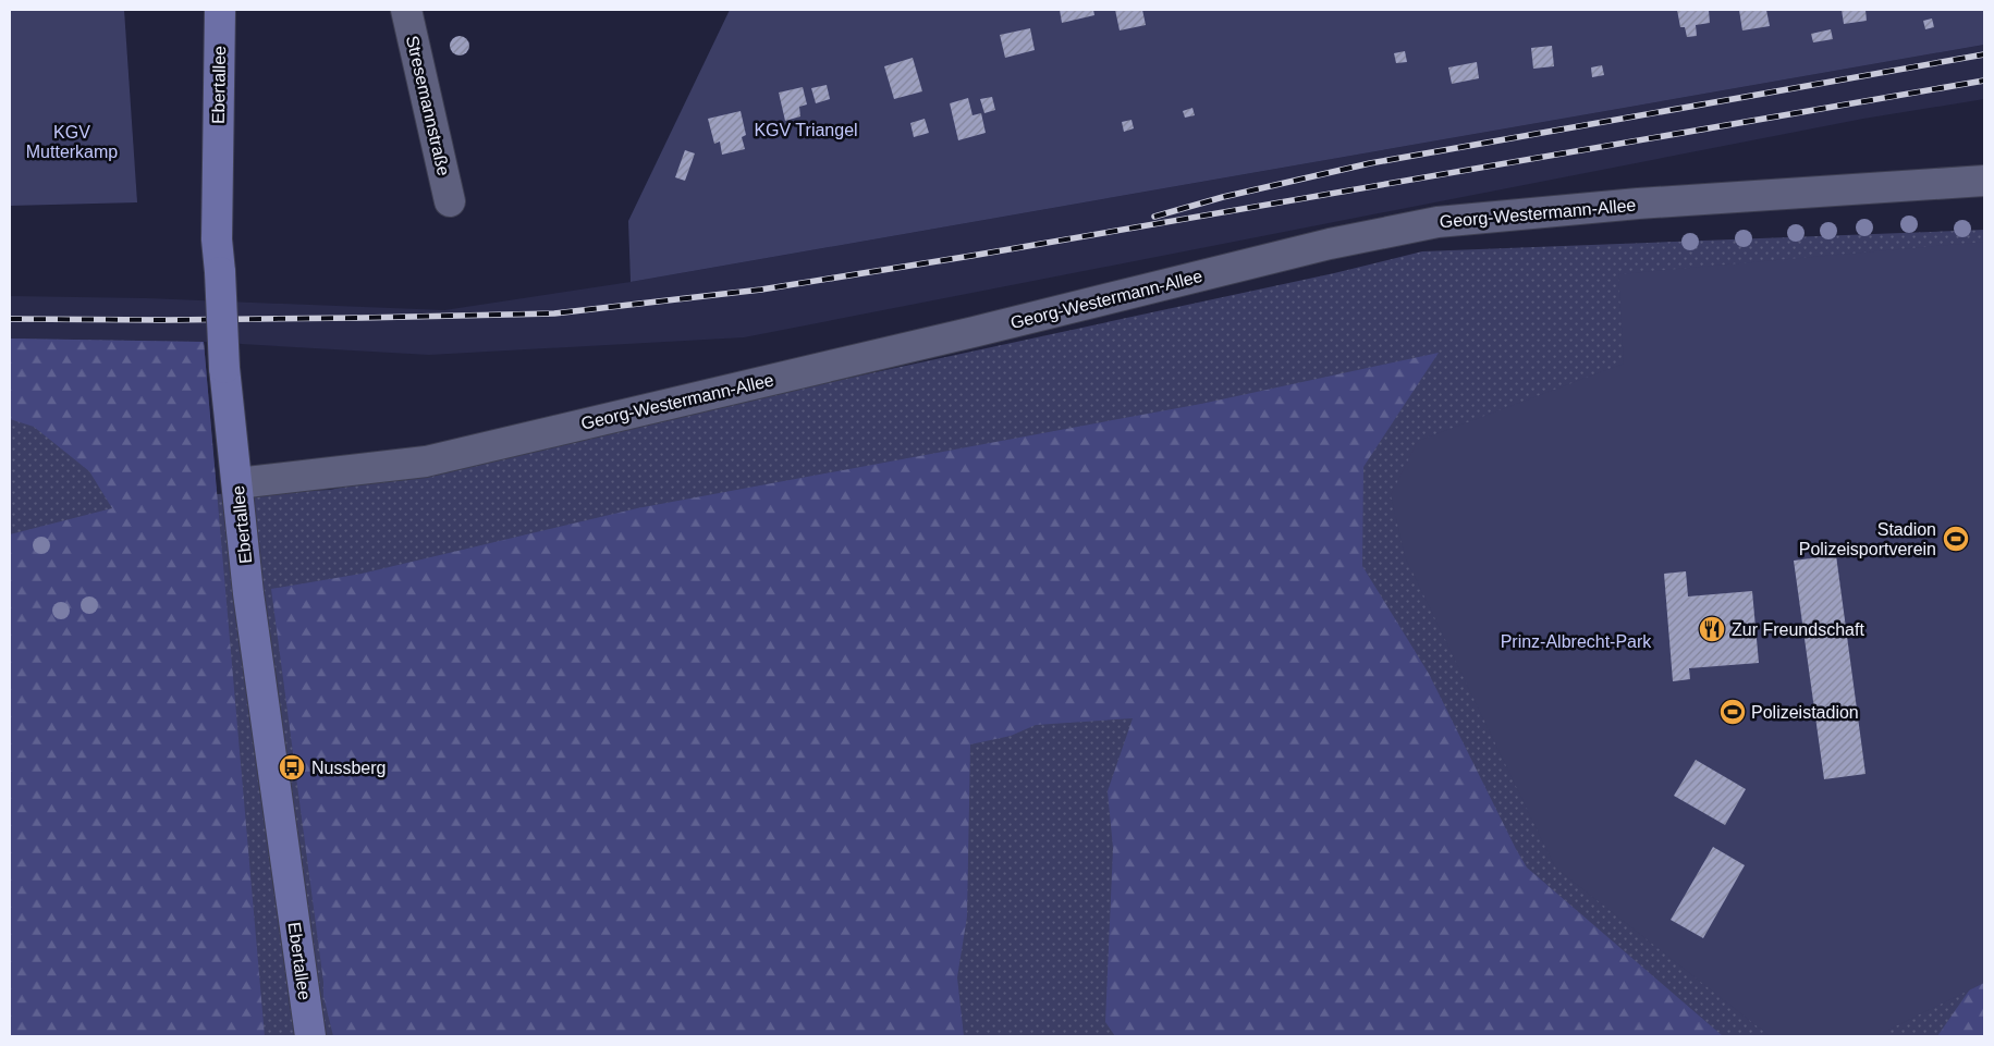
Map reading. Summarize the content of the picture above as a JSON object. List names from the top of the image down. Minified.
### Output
{"streets":{"main road":["Ebertallee"],"street":["Stresemannstraße","Georg-Westermann-Allee"]},"crossings":[["Ebertallee","Georg-Westermann-Allee"]],"parks":["KGV Triangel","KGV Mutterkamp","Prinz-Albrecht-Park"],"places":{"sports":["Stadion Polizeisportverein","Polizeistadion"],"restaurant":["Zur Freundschaft"],"bus stop":["Nussberg"]}}
